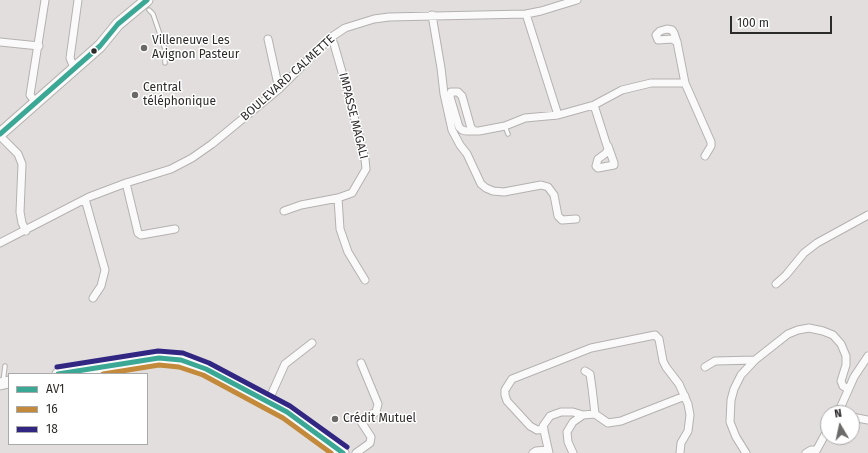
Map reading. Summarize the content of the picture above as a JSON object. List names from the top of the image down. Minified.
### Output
{"streets":{"street":["BOULEVARD CALMETTE","IMPASSE MAGALI"]},"crossings":[["BOULEVARD CALMETTE","IMPASSE MAGALI"]],"places":["Villeneuve Les Avignon Pasteur","Central téléphonique","Crédit Mutuel"],"lines":["transit line AV1","transit line 18","transit line 16"],"legend":["AV1","16","18"],"scale_bar":"100 m","north":"top"}
